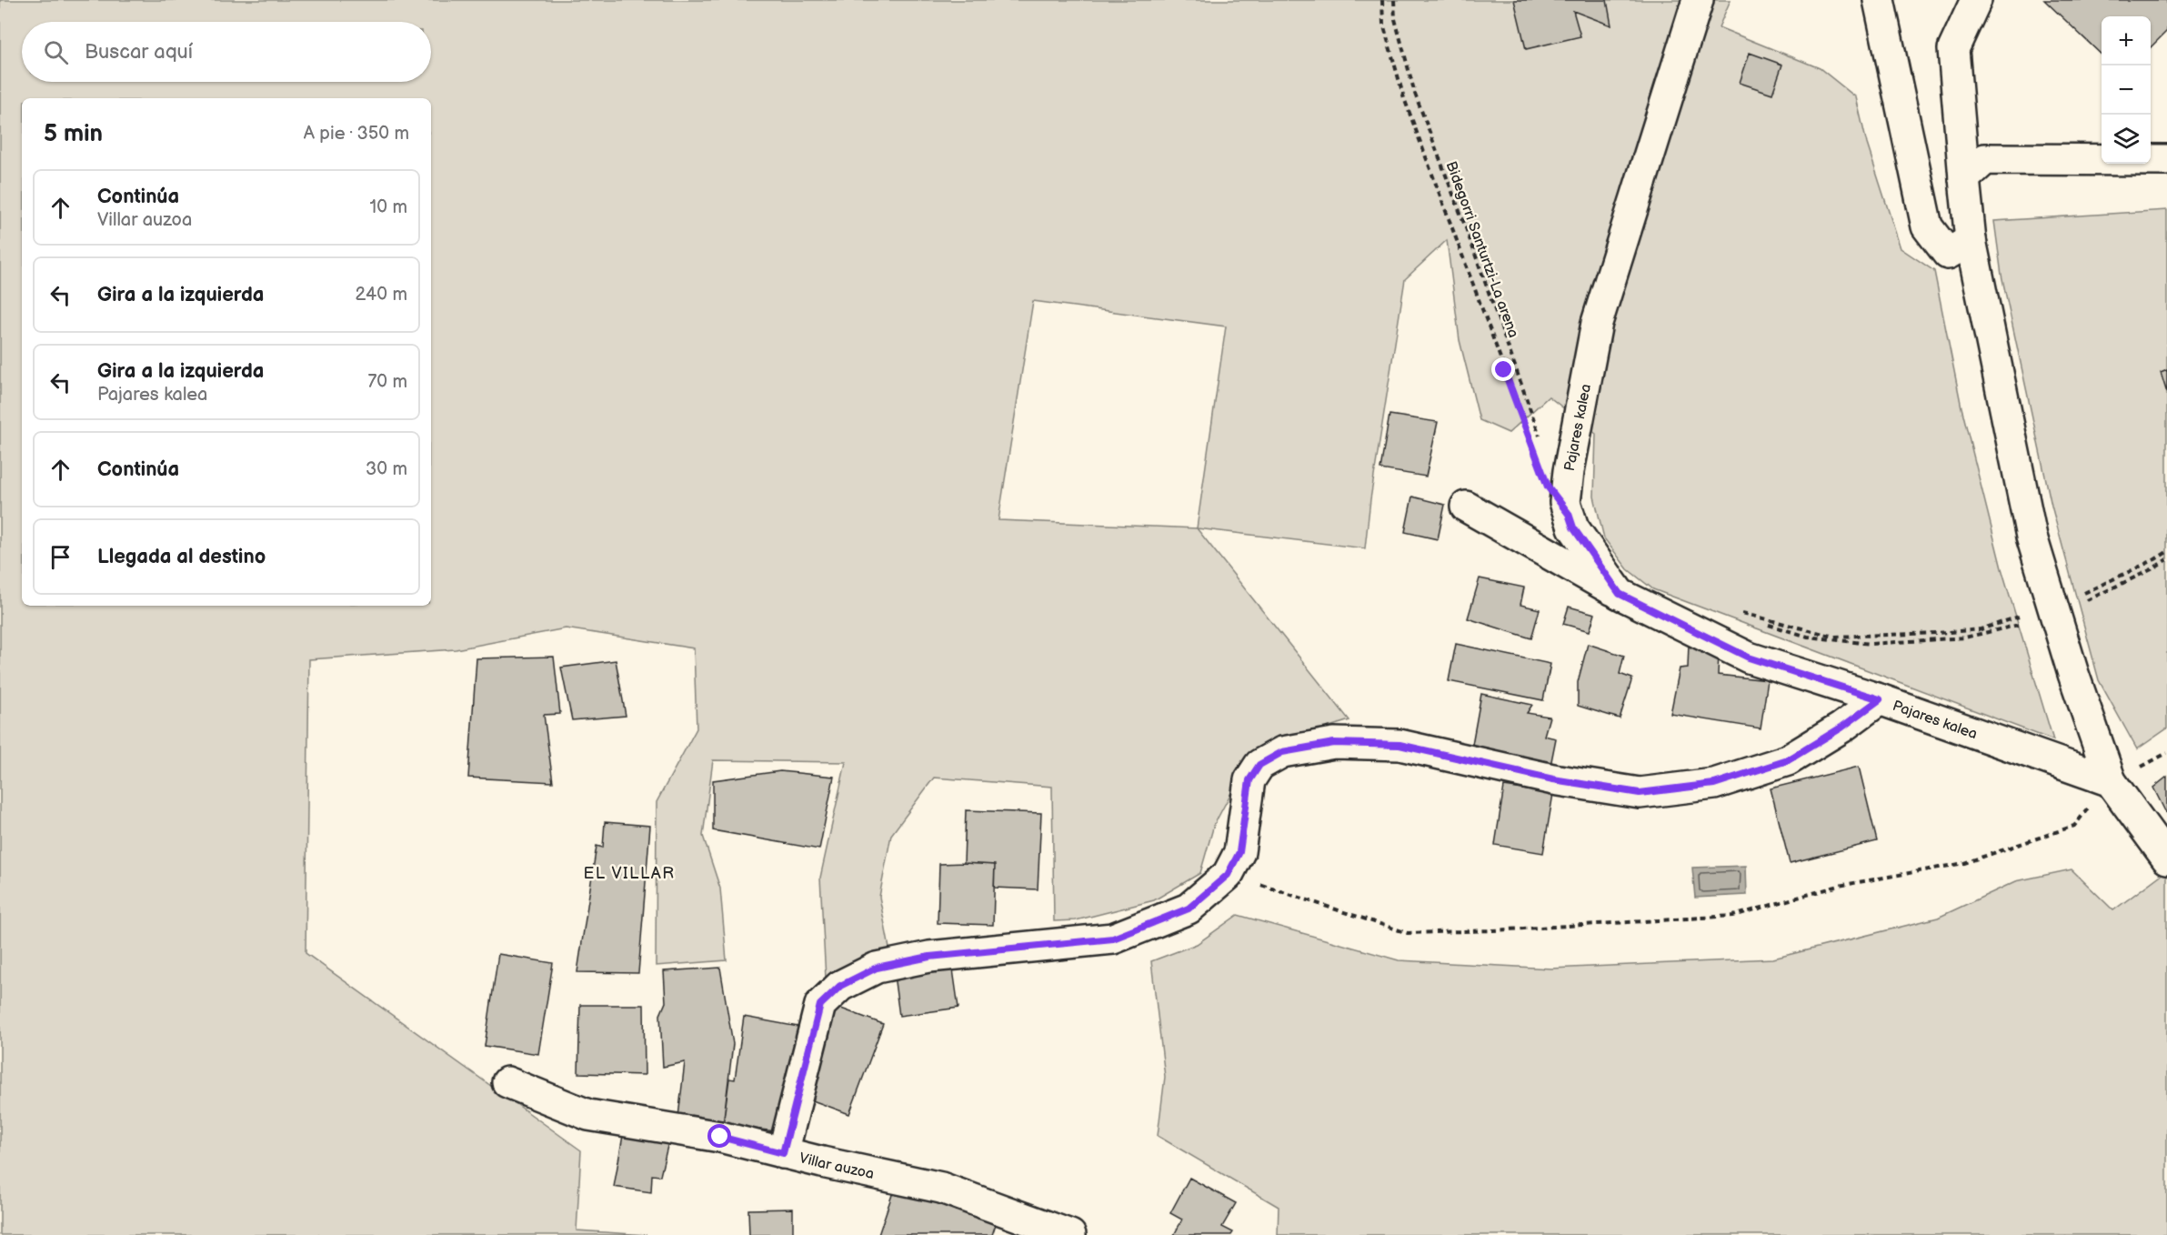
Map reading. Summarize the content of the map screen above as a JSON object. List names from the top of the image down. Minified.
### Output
{"streets":{"street":["Pajares kalea","Villar auzoa"],"path":["Bidegorri Santurtzi-La arena"]},"districts":["EL VILLAR"],"page":{"map_buttons":["+","−"],"search":"Buscar aquí","heading":["5 min","A pie · 350 m"],"list":[["Continúa","Villar auzoa","10 m"],["Gira a la izquierda","240 m"],["Gira a la izquierda","Pajares kalea","70 m"],["Continúa","30 m"],"Llegada al destino"]}}
